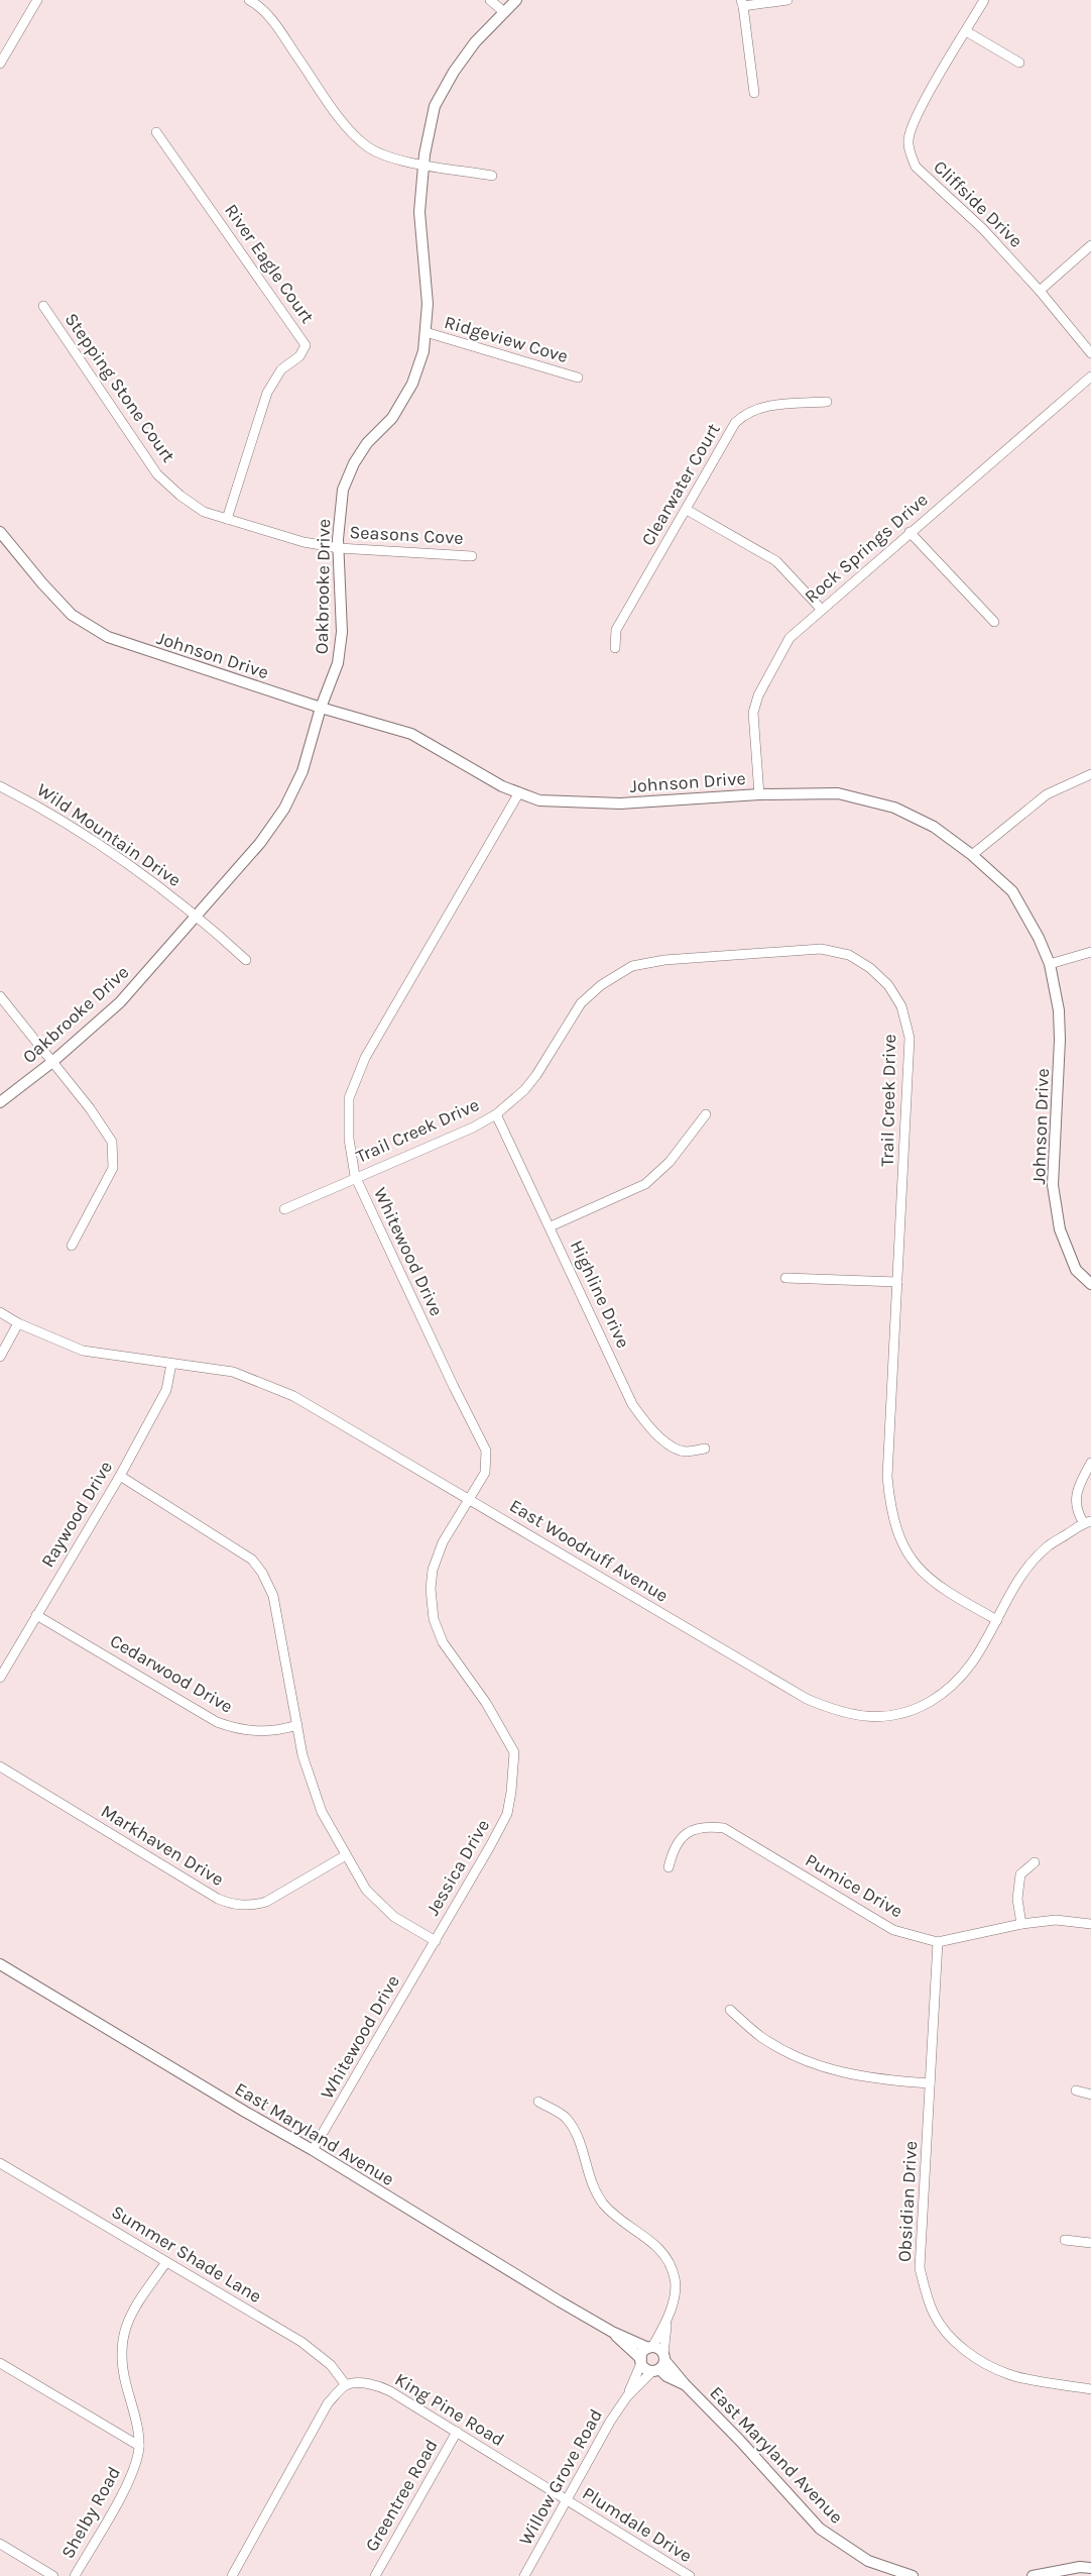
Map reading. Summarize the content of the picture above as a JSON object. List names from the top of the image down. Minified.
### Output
{"streets":{"street":["Cliffside Drive","River Eagle Court","Ridgeview Cove","Stepping Stone Court","Clearwater Court","Seasons Cove","Rock Springs Drive","Oakbrooke Drive","Johnson Drive","Wild Mountain Drive","Trail Creek Drive","Whitewood Drive","Highline Drive","Raywood Drive","East Woodruff Avenue","Cedarwood Drive","Markhaven Drive","Jessica Drive","Pumice Drive","East Maryland Avenue","Obsidian Drive","Summer Shade Lane","King Pine Road","Willow Grove Road","Greentree Road","Shelby Road","Plumdale Drive"]},"crossings":[["River Eagle Court","Stepping Stone Court"],["Ridgeview Cove","Oakbrooke Drive"],["Stepping Stone Court","Seasons Cove"],["Stepping Stone Court","Oakbrooke Drive"],["Seasons Cove","Oakbrooke Drive"],["Rock Springs Drive","Johnson Drive"],["Oakbrooke Drive","Johnson Drive"],["Oakbrooke Drive","Wild Mountain Drive"],["Johnson Drive","Whitewood Drive"],["Trail Creek Drive","Whitewood Drive"],["Trail Creek Drive","Highline Drive"],["Trail Creek Drive","East Woodruff Avenue"],["Whitewood Drive","East Woodruff Avenue"],["Whitewood Drive","Jessica Drive"],["Whitewood Drive","East Maryland Avenue"],["Raywood Drive","East Woodruff Avenue"],["Raywood Drive","Cedarwood Drive"],["Raywood Drive","Jessica Drive"],["East Woodruff Avenue","Jessica Drive"],["Cedarwood Drive","Jessica Drive"],["Markhaven Drive","Jessica Drive"],["Pumice Drive","Obsidian Drive"],["East Maryland Avenue","Willow Grove Road"],["Summer Shade Lane","King Pine Road"],["Summer Shade Lane","Shelby Road"],["King Pine Road","Willow Grove Road"],["King Pine Road","Greentree Road"],["King Pine Road","Plumdale Drive"],["Willow Grove Road","Plumdale Drive"]]}
